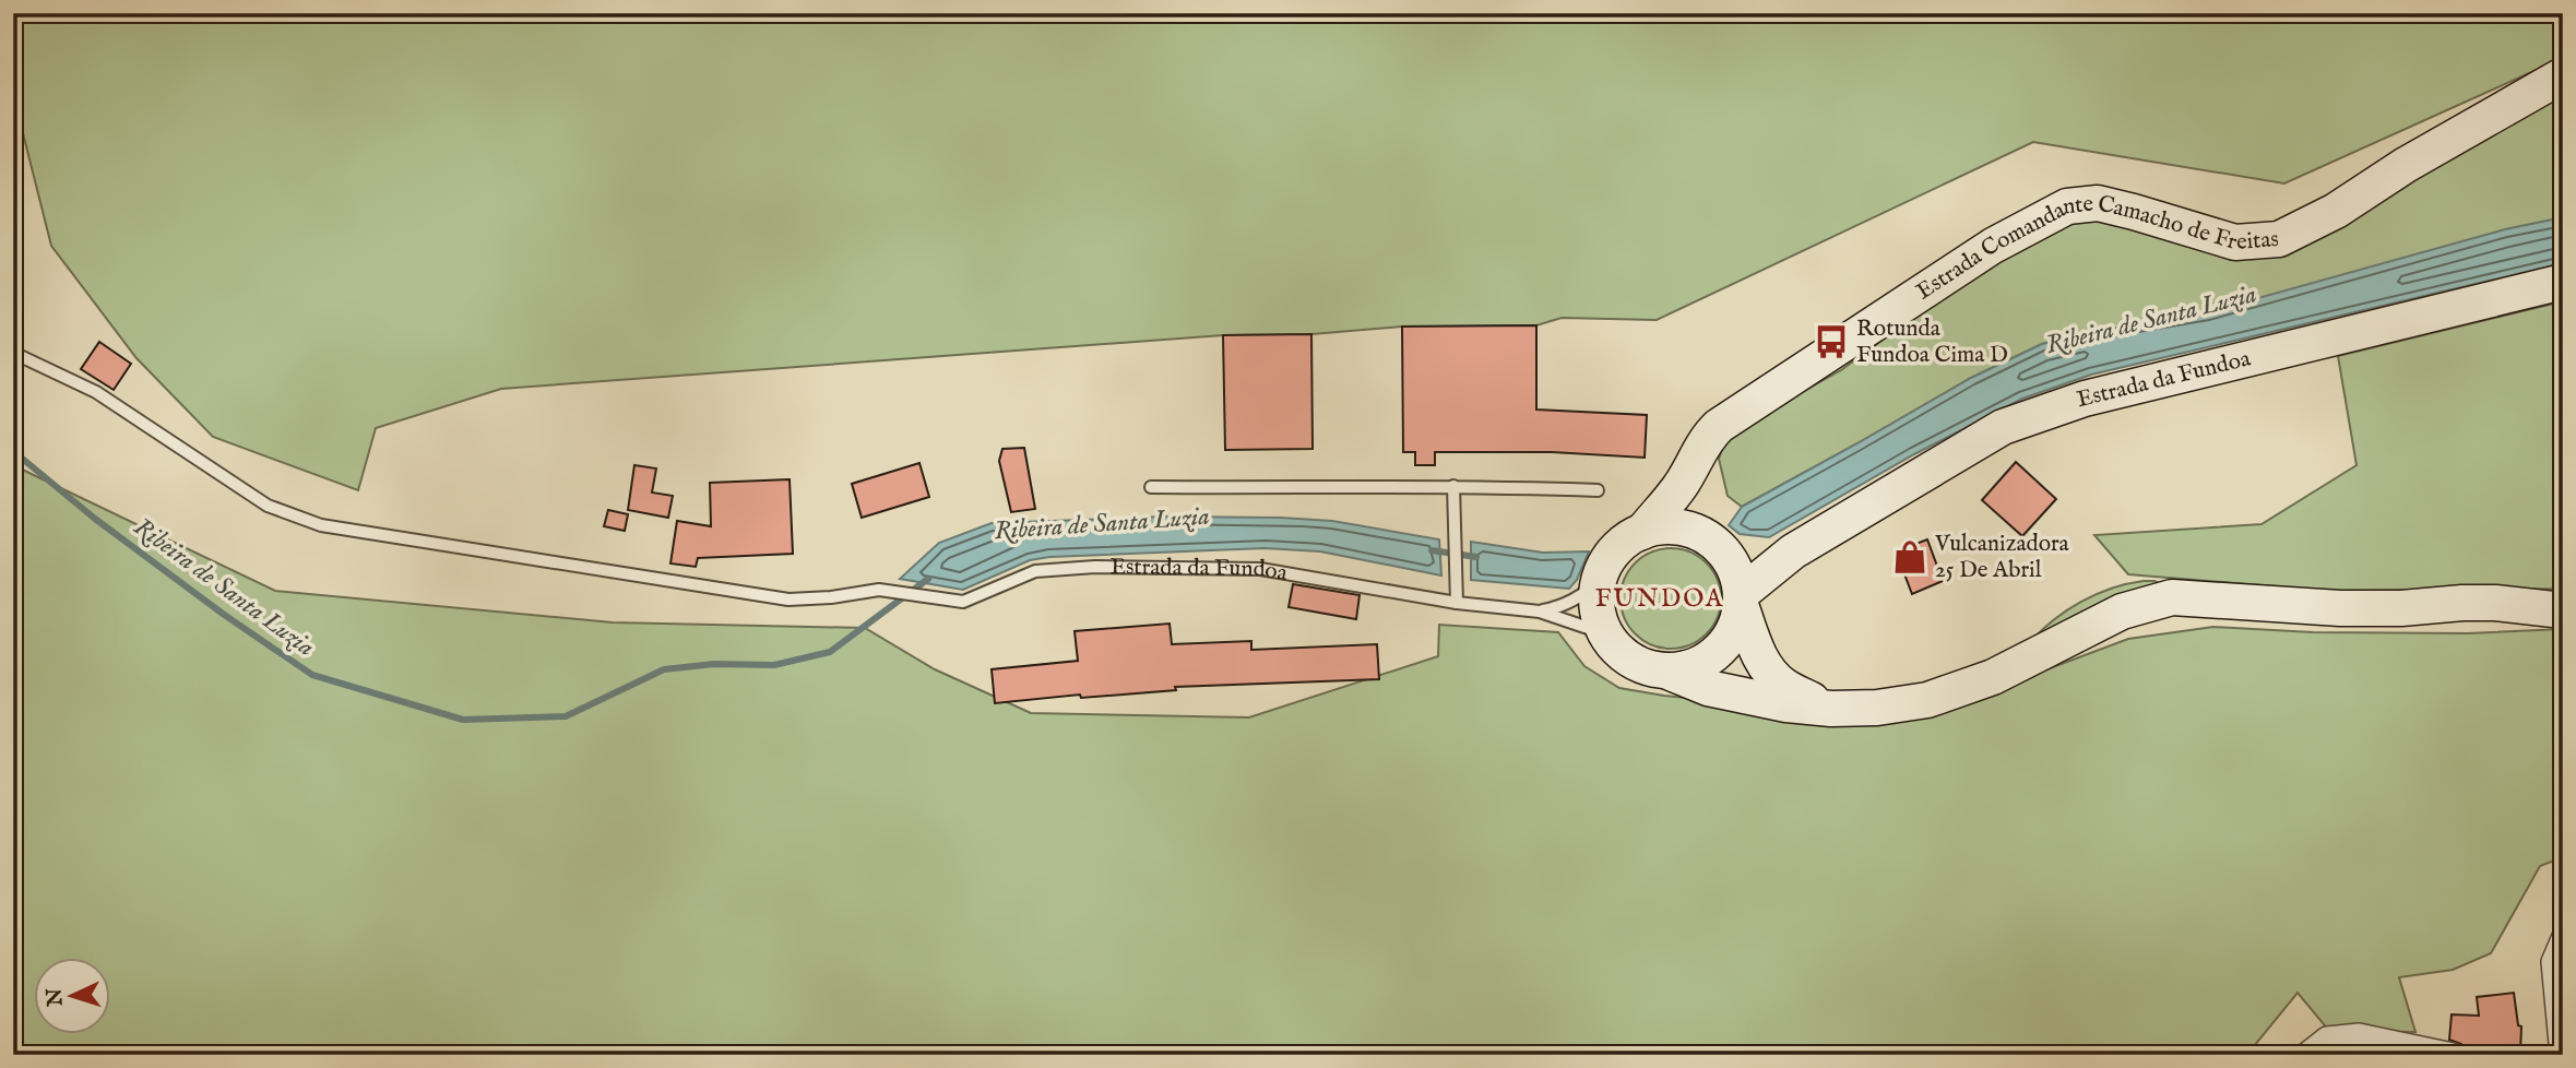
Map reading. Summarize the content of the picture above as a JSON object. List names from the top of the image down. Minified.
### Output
{"streets":{"main road":["Estrada Comandante Camacho de Freitas","Estrada da Fundoa"]},"crossings":[["Estrada Comandante Camacho de Freitas","Estrada da Fundoa"]],"districts":["FUNDOA"],"water":["Ribeira de Santa Luzia"],"places":{"bus stop":["Rotunda Fundoa Cima D"],"shop":["Vulcanizadora 25 De Abril"]},"north":"left"}
